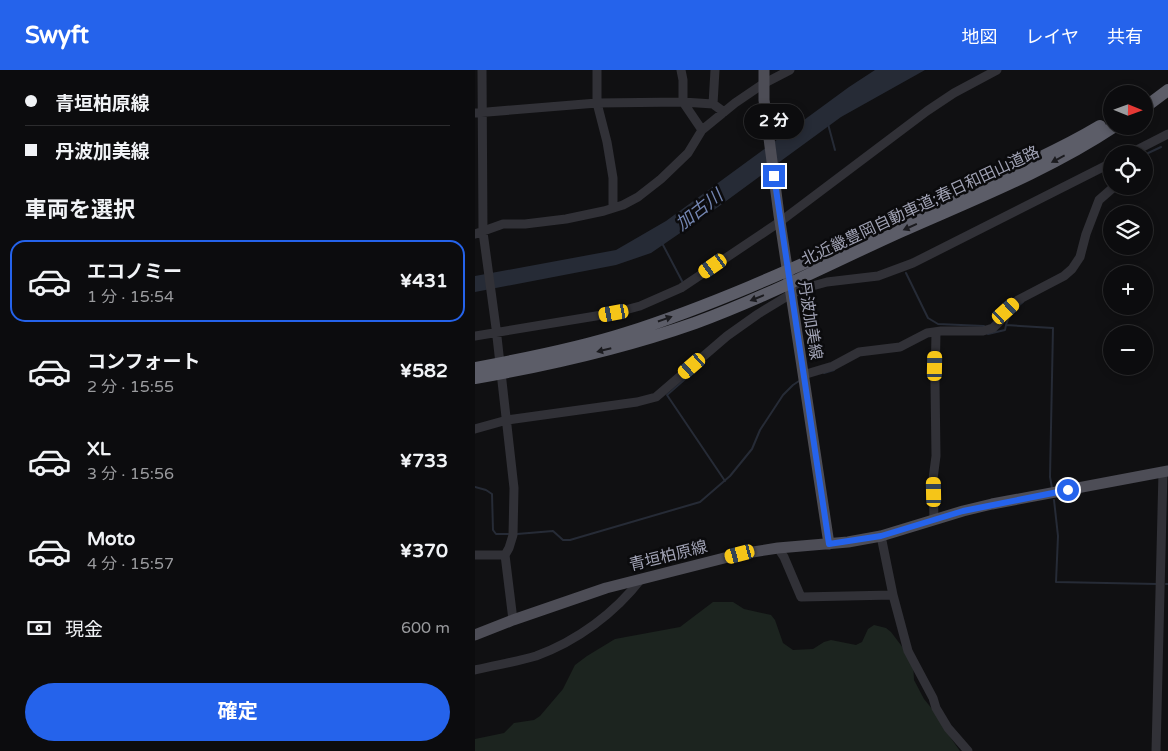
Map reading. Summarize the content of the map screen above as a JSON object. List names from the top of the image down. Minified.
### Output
{"streets":{"highway":["北近畿豊岡自動車道;春日和田山道路"],"main road":["丹波加美線","青垣柏原線"]},"crossings":[["丹波加美線","青垣柏原線"]],"water":["加古川"],"north":"right","page":{"header":"Swyft","nav":["地図","レイヤ","共有"],"banner":["青垣柏原線","丹波加美線"],"map_buttons":["+","−"],"bubble":"2 分","heading":"車両を選択","list":[{"name":"エコノミー","note":"1 分 · 15:54","value":"¥431"},{"name":"コンフォート","note":"2 分 · 15:55","value":"¥582"},{"name":"XL","note":"3 分 · 15:56","value":"¥733"},{"name":"Moto","note":"4 分 · 15:57","value":"¥370"}],"pay":["現金","600 m"],"buttons":"確定"}}
